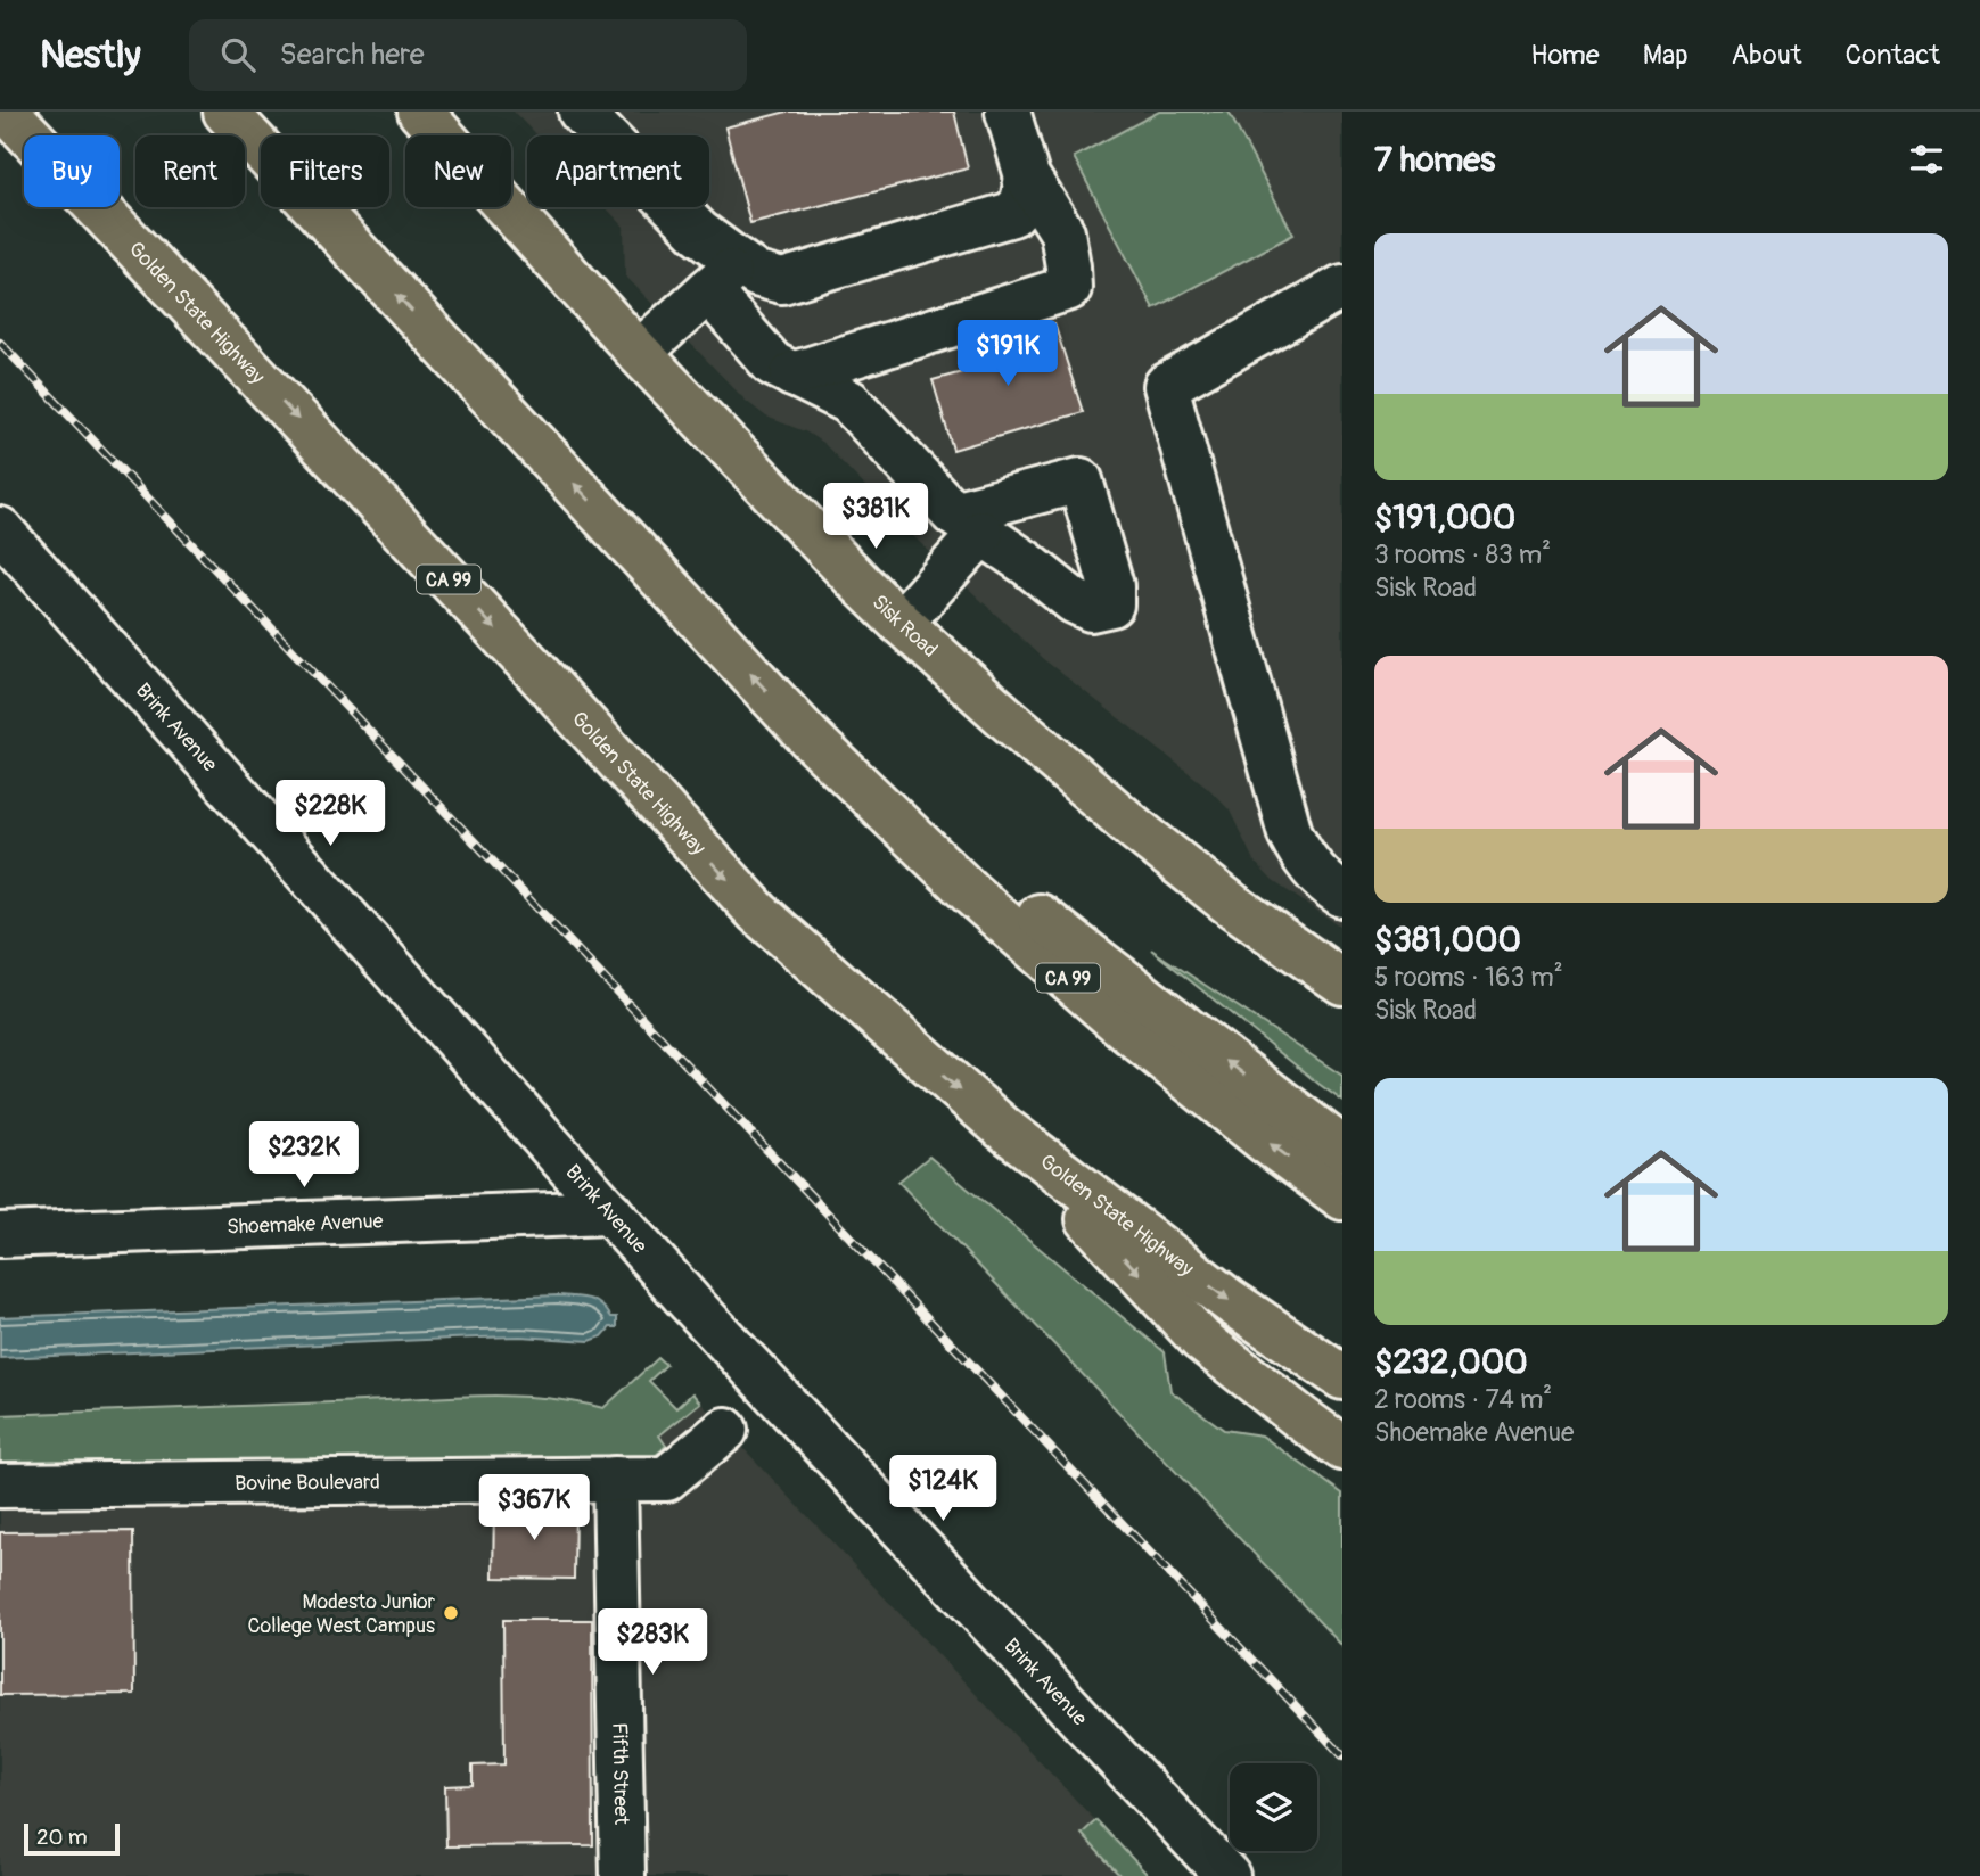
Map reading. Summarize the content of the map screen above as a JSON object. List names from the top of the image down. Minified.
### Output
{"streets":{"main road":["Golden State Highway","CA 99","Sisk Road"],"street":["Brink Avenue","Shoemake Avenue","Bovine Boulevard","Fifth Street"]},"crossings":[["Brink Avenue","Shoemake Avenue"],["Bovine Boulevard","Fifth Street"]],"places":["Modesto Junior College West Campus"],"scale_bar":"20 m","page":{"header":"Nestly","search":"Search here","nav":["Home","Map","About","Contact"],"heading":"7 homes","chip":["Buy","Rent","Filters","New","Apartment"],"list":[{"name":"$191,000","note":"3 rooms · 83 m² · Sisk Road"},{"name":"$381,000","note":"5 rooms · 163 m² · Sisk Road"},{"name":"$232,000","note":"2 rooms · 74 m² · Shoemake Avenue"}],"price":["$191K","$381K","$228K","$232K","$124K","$367K","$283K"],"scale":"20 m"}}
